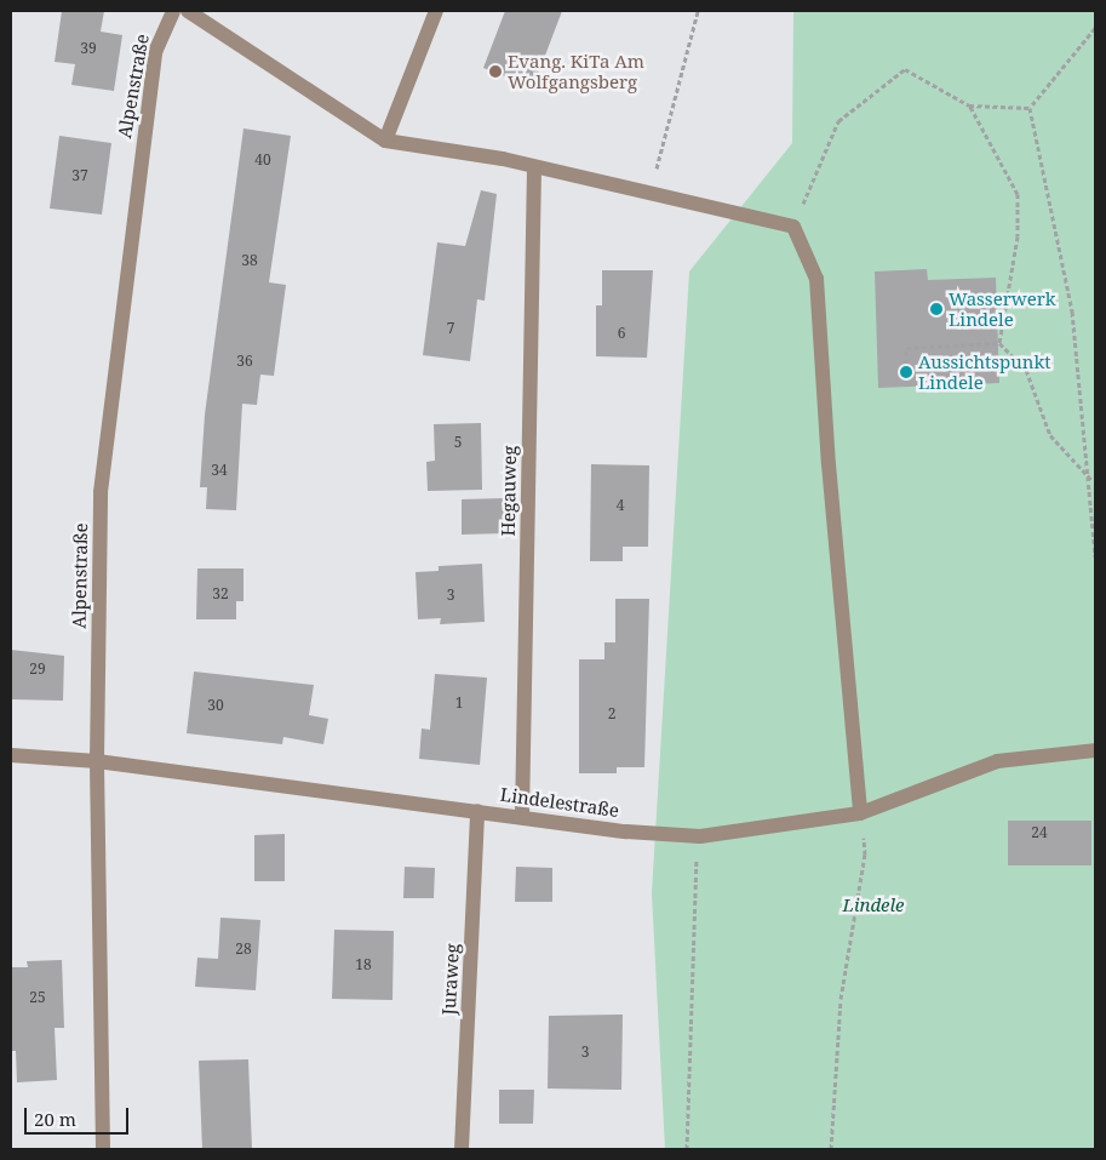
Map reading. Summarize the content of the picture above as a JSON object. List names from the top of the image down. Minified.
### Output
{"streets":{"street":["Alpenstraße","Hegauweg","Lindelestraße","Juraweg"]},"crossings":[["Alpenstraße","Lindelestraße"],["Hegauweg","Lindelestraße"],["Lindelestraße","Juraweg"]],"parks":["Lindele"],"places":["Evang. KiTa Am Wolfgangsberg","Wasserwerk Lindele","Aussichtspunkt Lindele"],"house_numbers":["39","40","37","38","7","6","36","5","34","4","32","3","29","1","30","2","24","28","18","25","3"],"scale_bar":"20 m"}
